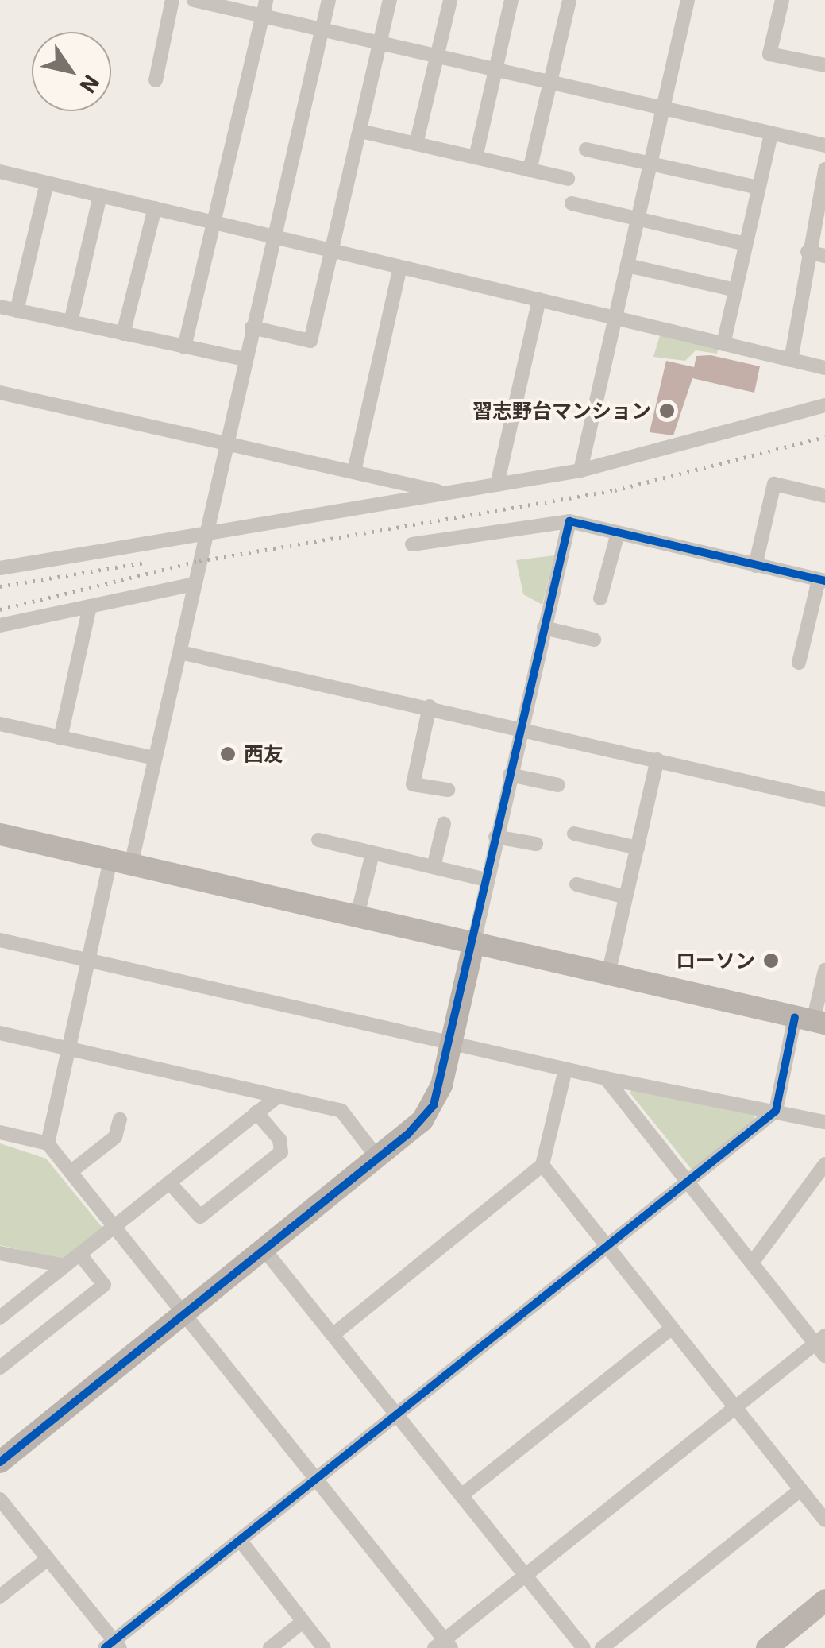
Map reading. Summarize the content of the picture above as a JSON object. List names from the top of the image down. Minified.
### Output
{"places":["習志野台マンション","西友","ローソン"],"north":"bottom right"}
